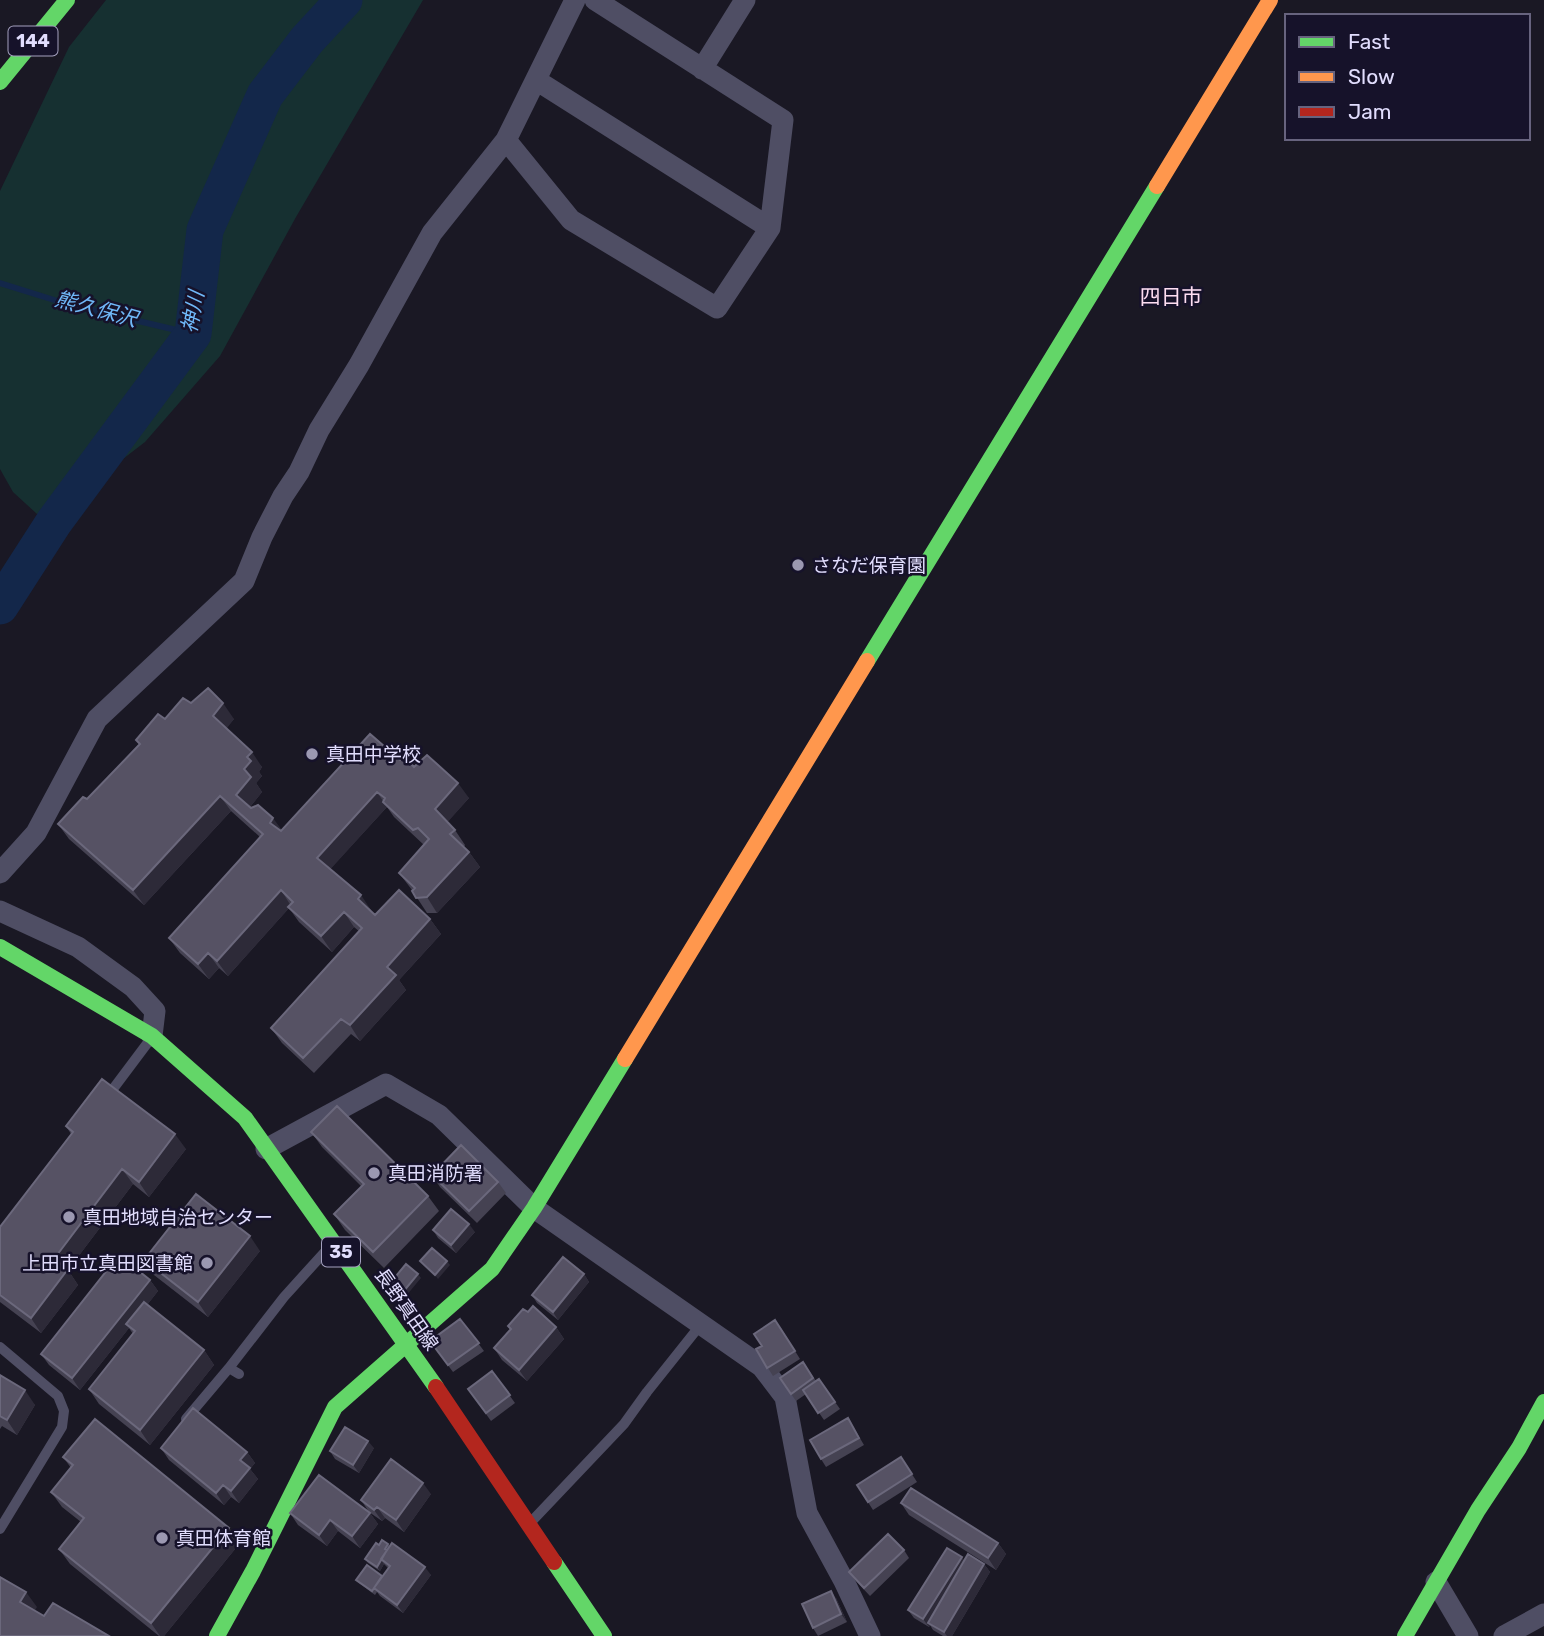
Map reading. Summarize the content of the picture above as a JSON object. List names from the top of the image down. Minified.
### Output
{"streets":{"main road":["144","35","長野真田線"]},"districts":["四日市"],"water":["熊久保沢","神川"],"places":["さなだ保育園","真田中学校","真田消防署","真田地域自治センター","上田市立真田図書館","真田体育館"],"legend":["Fast","Slow","Jam"]}
